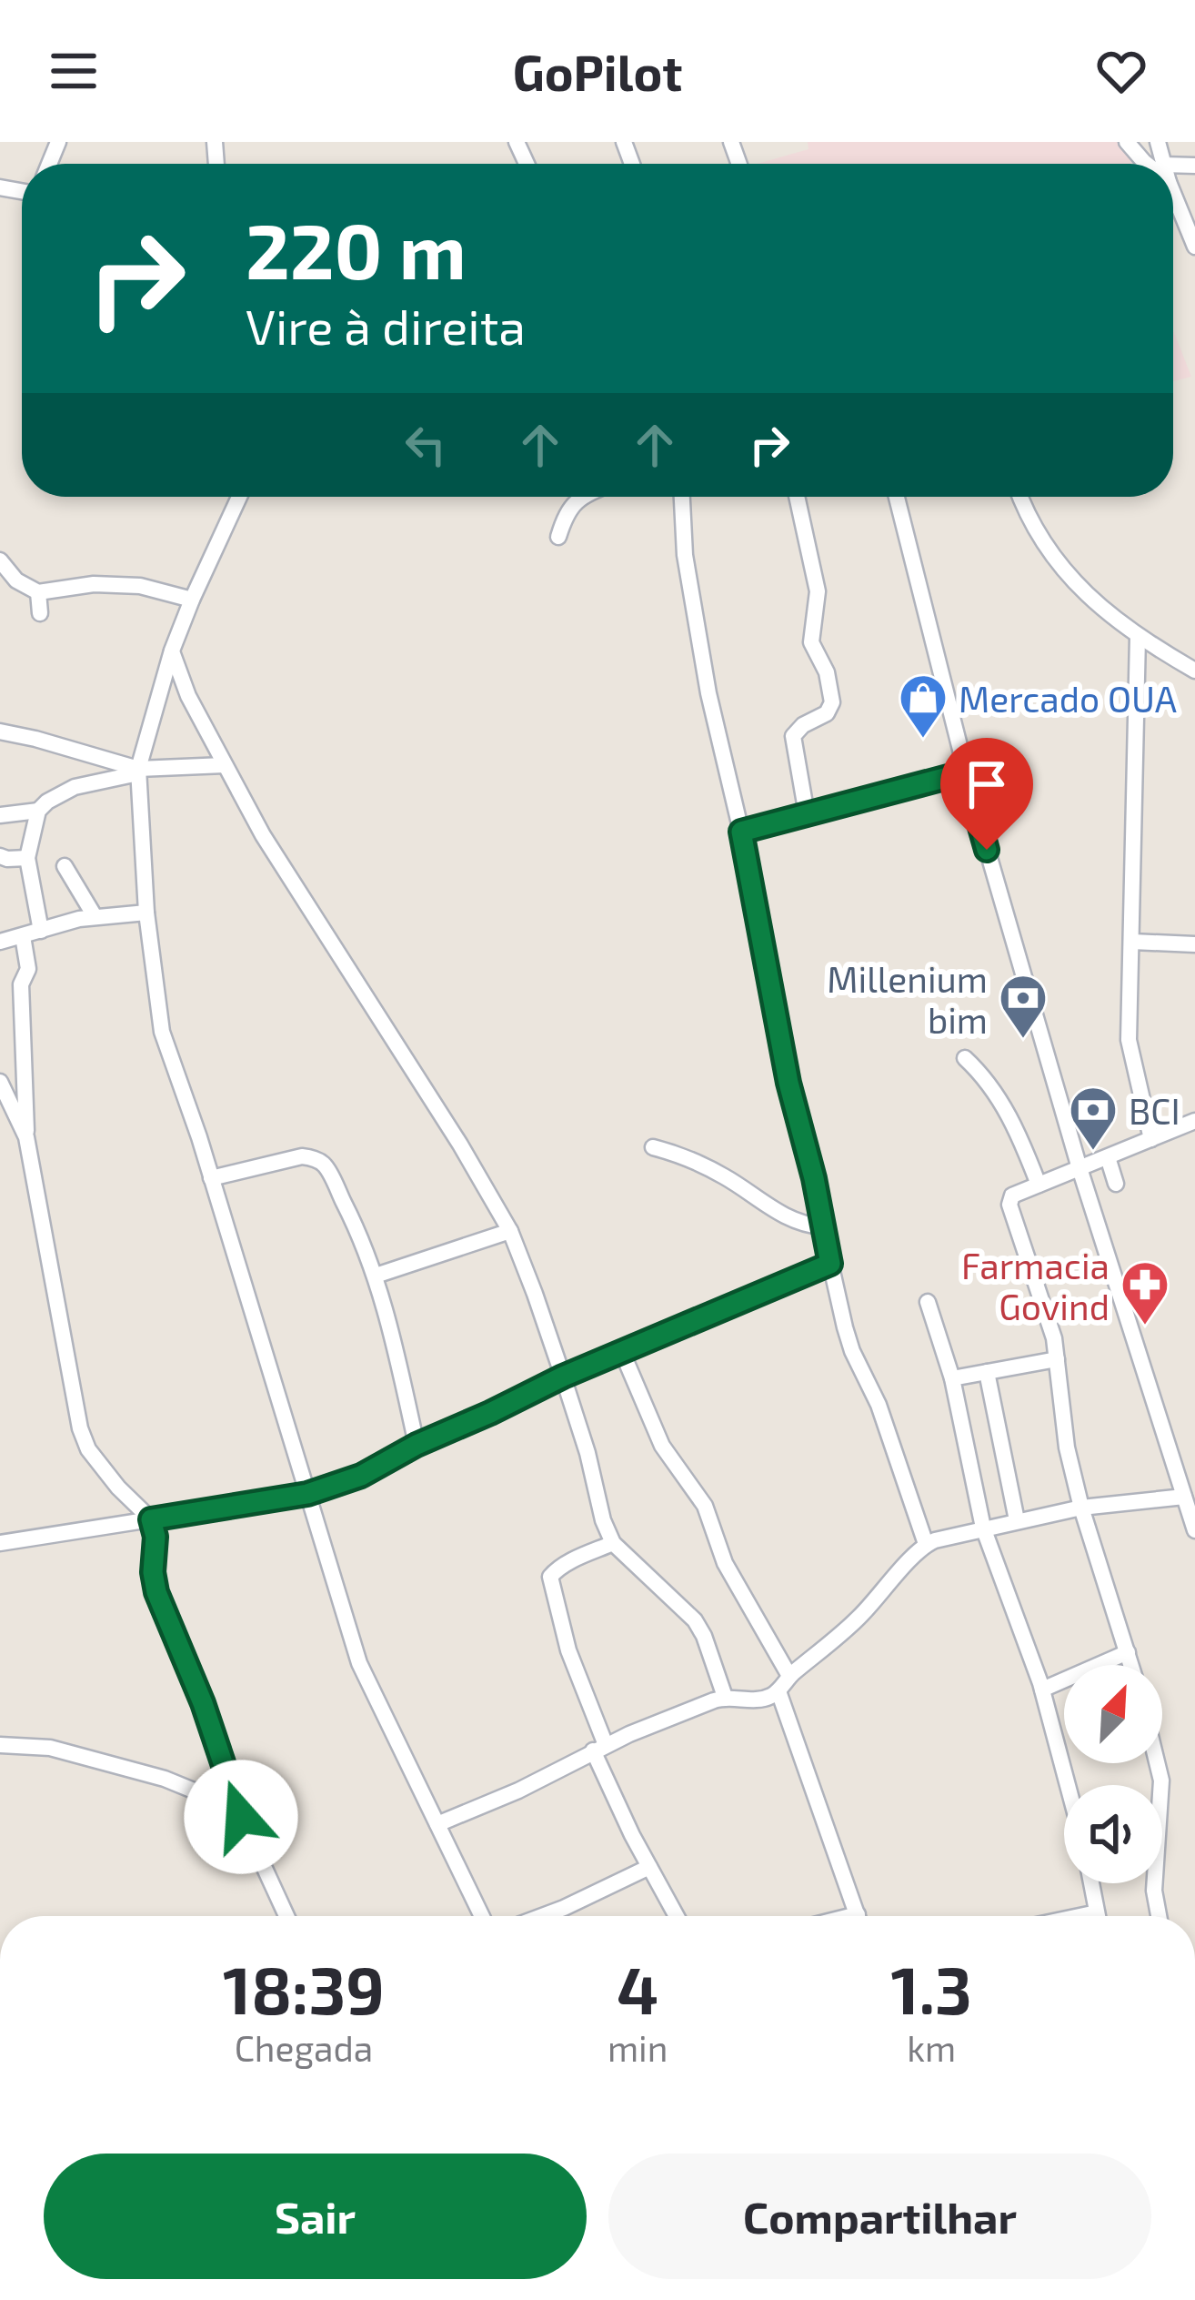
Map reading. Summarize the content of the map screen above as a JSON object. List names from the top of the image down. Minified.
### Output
{"places":{"shop":["Mercado OUA"],"bank":["Millenium bim","BCI"],"pharmacy":["Farmacia Govind"]},"north":"top right","page":{"header":"GoPilot","turn":["220 m","Vire à direita"],"eta":["18:39","Chegada","4","min","1.3","km"],"buttons":["Sair","Compartilhar"]}}
